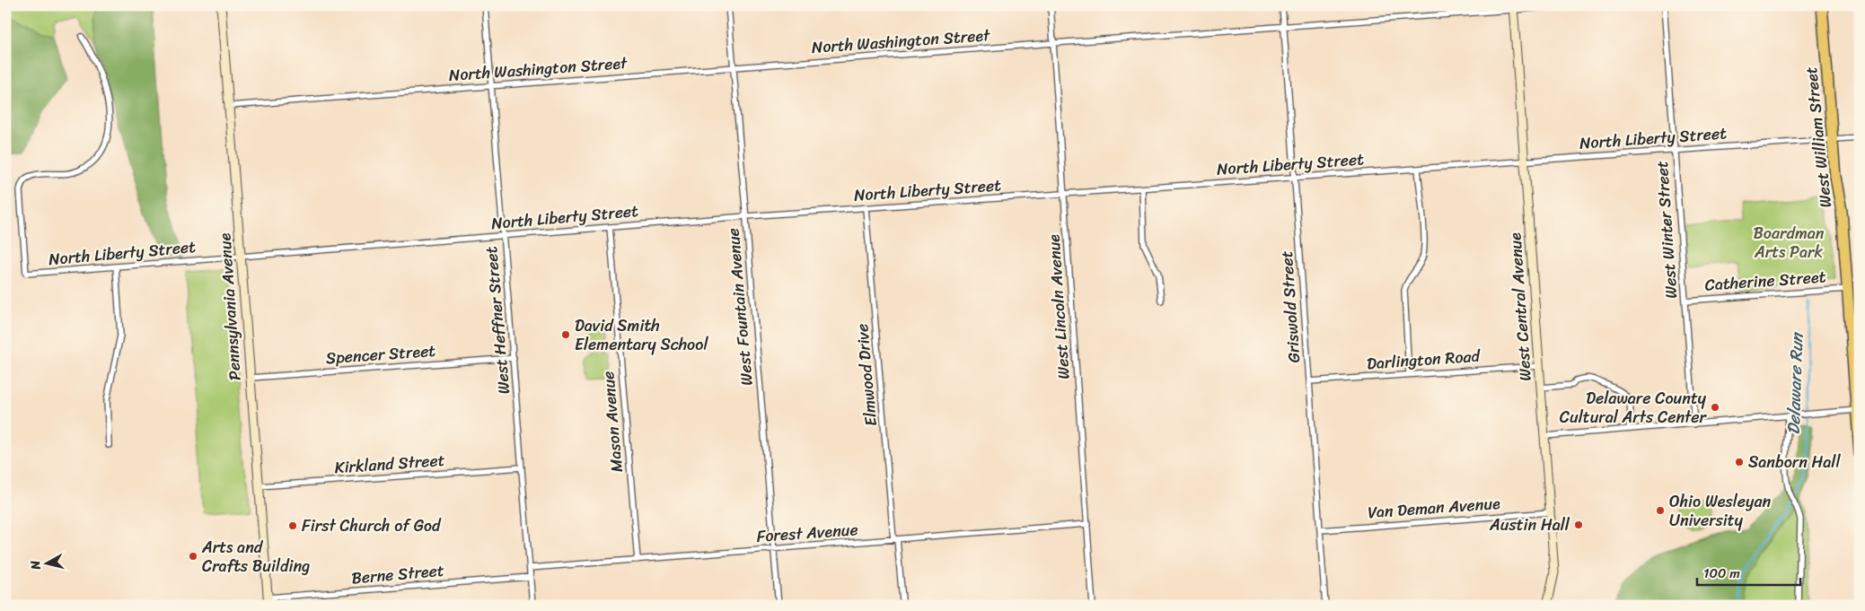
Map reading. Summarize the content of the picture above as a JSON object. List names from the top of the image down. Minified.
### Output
{"streets":{"highway":["West William Street"],"main road":["Pennsylvania Avenue","West Central Avenue"],"street":["North Washington Street","North Liberty Street","West Winter Street","Catherine Street","West Fountain Avenue","West Lincoln Avenue","Griswold Street","West Heffner Street","Spencer Street","Darlington Road","Elmwood Drive","Mason Avenue","Kirkland Street","Van Deman Avenue","Forest Avenue","Berne Street"]},"crossings":[["North Washington Street","Pennsylvania Avenue"],["North Washington Street","West Fountain Avenue"],["North Washington Street","West Lincoln Avenue"],["North Washington Street","Griswold Street"],["North Washington Street","West Central Avenue"],["North Washington Street","West Heffner Street"],["West William Street","North Liberty Street"],["West William Street","Catherine Street"],["North Liberty Street","West Winter Street"],["North Liberty Street","Pennsylvania Avenue"],["North Liberty Street","West Fountain Avenue"],["North Liberty Street","West Lincoln Avenue"],["North Liberty Street","Griswold Street"],["North Liberty Street","West Central Avenue"],["North Liberty Street","West Heffner Street"],["North Liberty Street","Elmwood Drive"],["North Liberty Street","Mason Avenue"],["West Winter Street","Catherine Street"],["Pennsylvania Avenue","Spencer Street"],["Pennsylvania Avenue","Kirkland Street"],["Pennsylvania Avenue","Berne Street"],["West Fountain Avenue","Forest Avenue"],["West Lincoln Avenue","Forest Avenue"],["Griswold Street","Darlington Road"],["Griswold Street","Van Deman Avenue"],["West Central Avenue","Darlington Road"],["West Central Avenue","Van Deman Avenue"],["West Heffner Street","Spencer Street"],["West Heffner Street","Kirkland Street"],["West Heffner Street","Forest Avenue"],["West Heffner Street","Berne Street"],["Elmwood Drive","Forest Avenue"],["Mason Avenue","Forest Avenue"]],"water":["Delaware Run"],"parks":["Boardman Arts Park"],"places":["David Smith Elementary School","Delaware County Cultural Arts Center","Sanborn Hall","Ohio Wesleyan University","Austin Hall","First Church of God","Arts and Crafts Building"],"scale_bar":"100 m","north":"left"}
